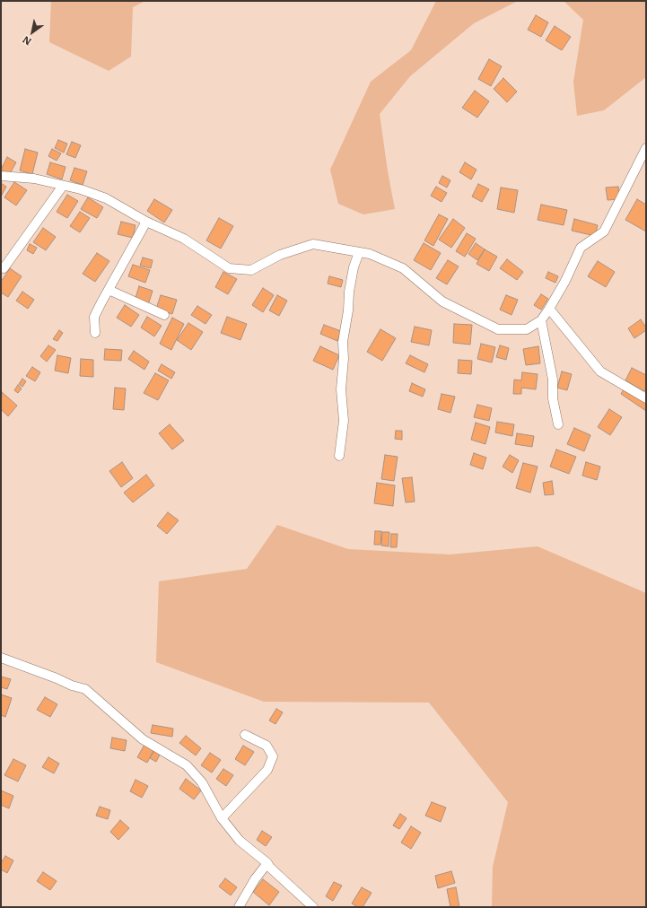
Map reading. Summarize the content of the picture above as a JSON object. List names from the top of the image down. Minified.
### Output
{"north":"bottom left"}
